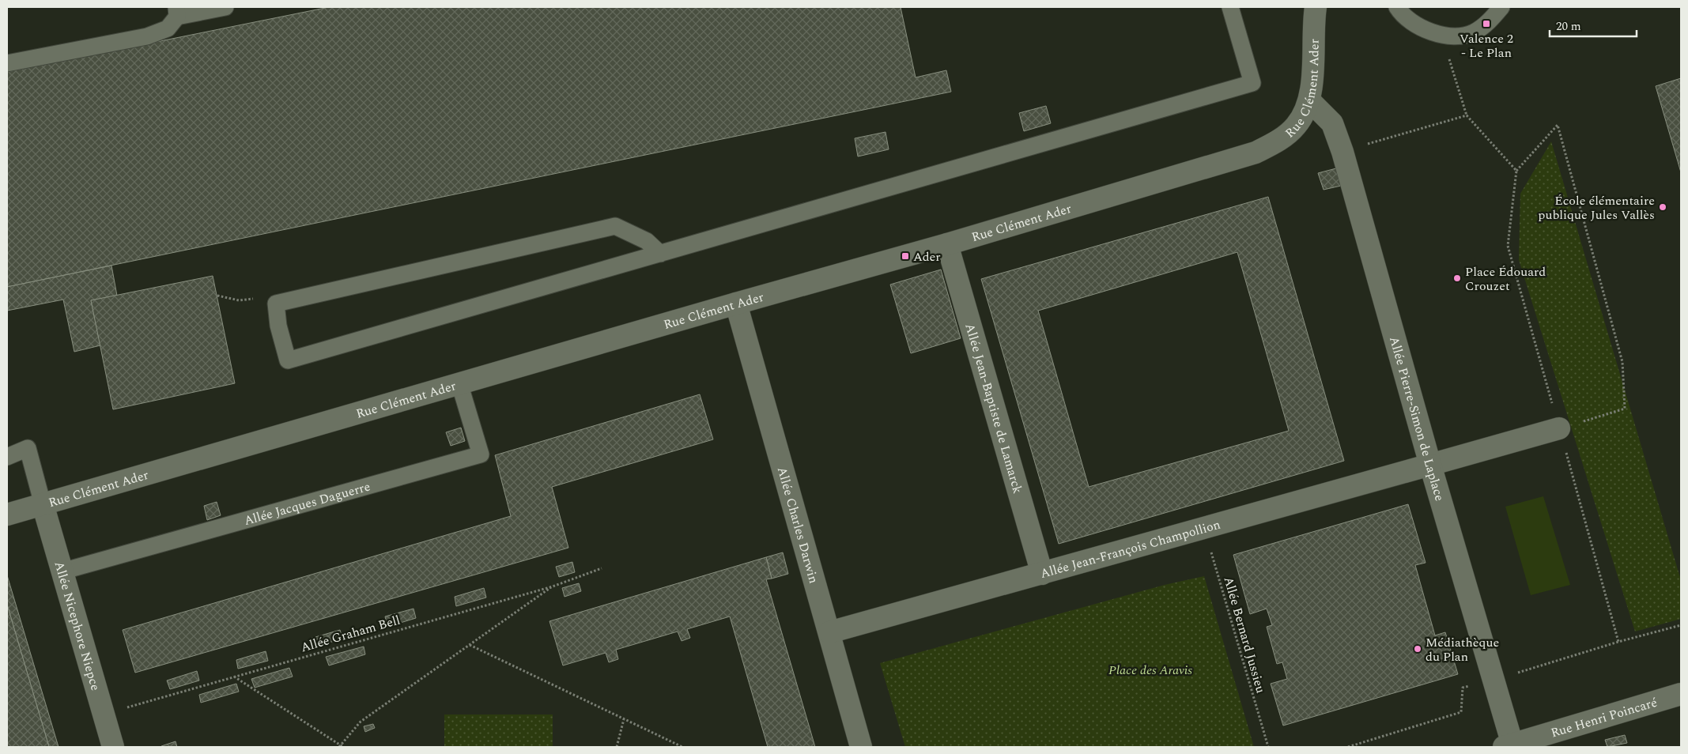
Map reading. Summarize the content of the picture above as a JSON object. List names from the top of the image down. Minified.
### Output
{"streets":{"street":["Rue Clément Ader","Allée Jean-Baptiste de Lamarck","Allée Pierre-Simon de Laplace","Allée Charles Darwin","Allée Jean-François Champollion","Allée Nicephore Niepce","Rue Henri Poincaré"],"lane":["Allée Jacques Daguerre"],"path":["Allée Graham Bell","Allée Bernard Jussieu"]},"crossings":[["Rue Clément Ader","Allée Jean-Baptiste de Lamarck"],["Rue Clément Ader","Allée Pierre-Simon de Laplace"],["Rue Clément Ader","Allée Jacques Daguerre"],["Rue Clément Ader","Allée Charles Darwin"],["Rue Clément Ader","Allée Nicephore Niepce"],["Allée Jean-Baptiste de Lamarck","Allée Jean-François Champollion"],["Allée Pierre-Simon de Laplace","Allée Jean-François Champollion"],["Allée Pierre-Simon de Laplace","Rue Henri Poincaré"],["Allée Jacques Daguerre","Allée Nicephore Niepce"],["Allée Charles Darwin","Allée Jean-François Champollion"],["Allée Jean-François Champollion","Allée Bernard Jussieu"],["Allée Nicephore Niepce","Allée Graham Bell"]],"parks":["Place des Aravis"],"places":{"transit":["Valence 2 - Le Plan","Ader"],"other":["École élémentaire publique Jules Vallès","Place Édouard Crouzet","Médiathèque du Plan"]},"scale_bar":"20 m"}
